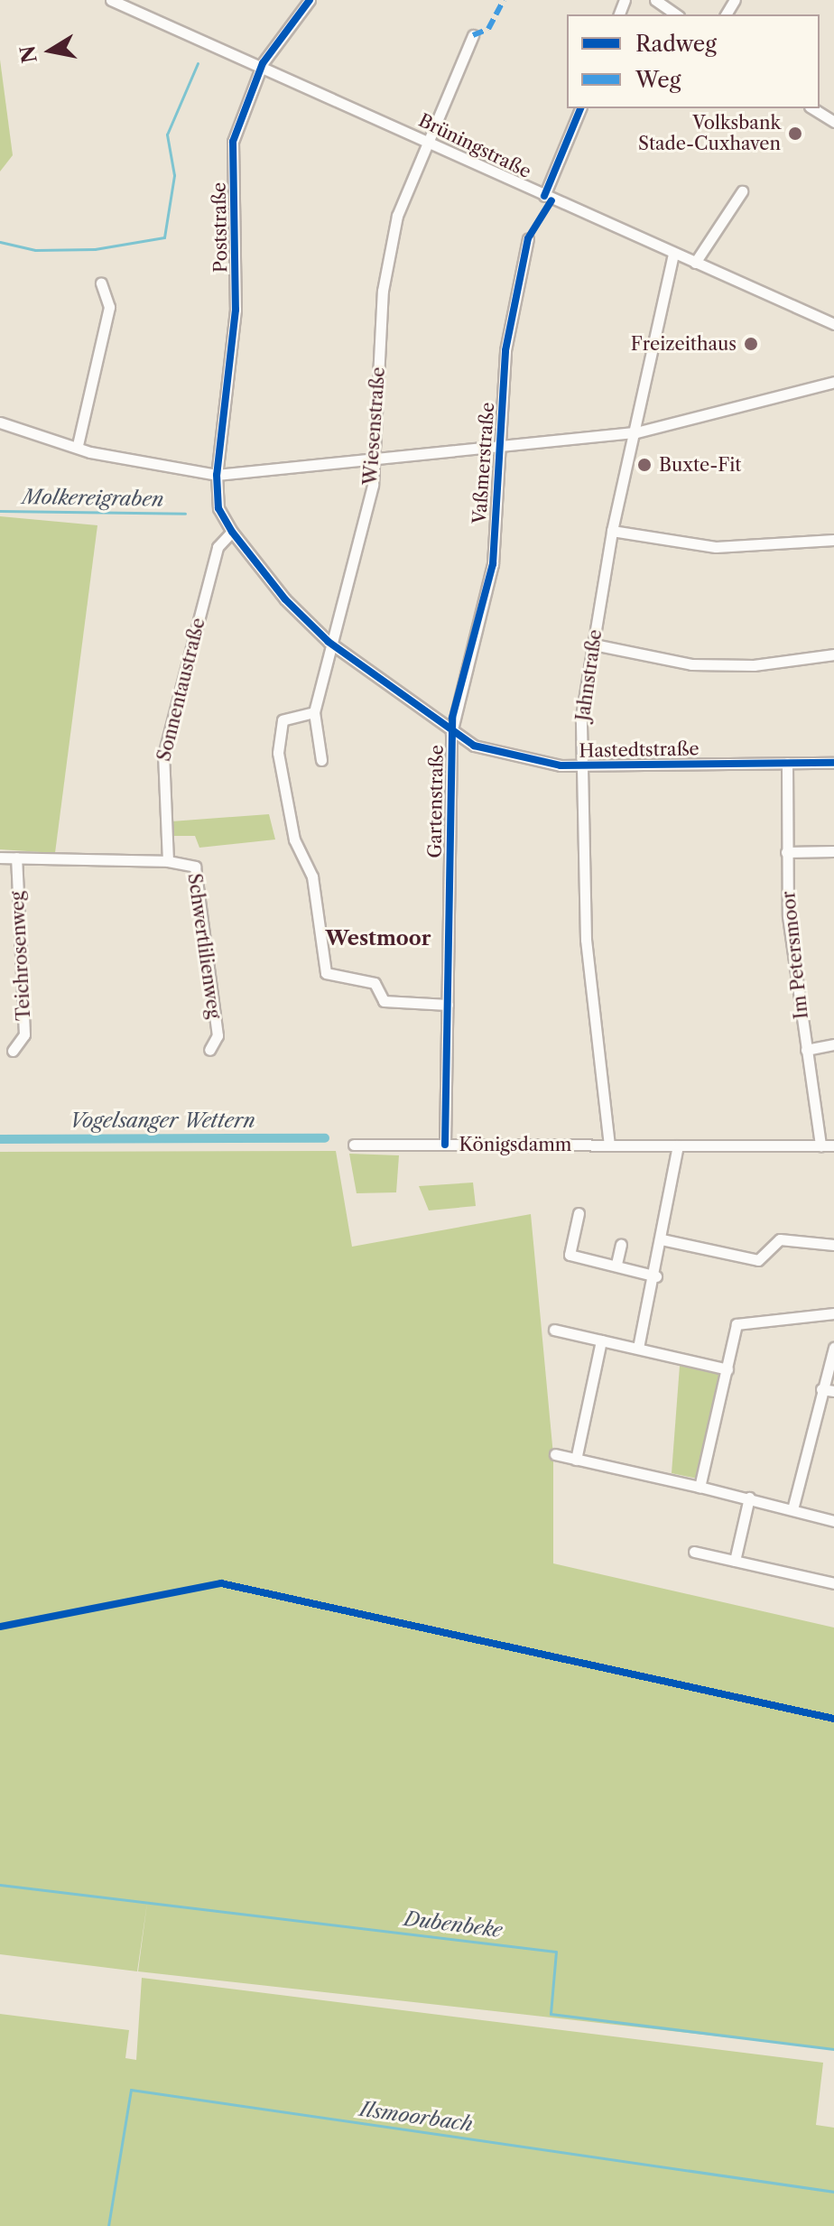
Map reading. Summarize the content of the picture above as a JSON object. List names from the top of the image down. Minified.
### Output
{"streets":{"street":["Brüningstraße","Poststraße","Wiesenstraße","Vaßmerstraße","Jahnstraße","Sonnentaustraße","Hastedtstraße","Gartenstraße","Schwertlilienweg","Im Petersmoor","Teichrosenweg","Königsdamm"]},"crossings":[["Brüningstraße","Poststraße"],["Brüningstraße","Wiesenstraße"],["Brüningstraße","Jahnstraße"],["Poststraße","Gartenstraße"],["Wiesenstraße","Gartenstraße"],["Vaßmerstraße","Hastedtstraße"],["Vaßmerstraße","Gartenstraße"],["Jahnstraße","Hastedtstraße"],["Jahnstraße","Königsdamm"],["Sonnentaustraße","Gartenstraße"],["Sonnentaustraße","Schwertlilienweg"],["Hastedtstraße","Gartenstraße"],["Hastedtstraße","Im Petersmoor"],["Gartenstraße","Königsdamm"],["Im Petersmoor","Königsdamm"]],"districts":["Westmoor"],"water":["Molkereigraben","Vogelsanger Wettern","Dubenbeke","Ilsmoorbach"],"places":["Volksbank Stade-Cuxhaven","Freizeithaus","Buxte-Fit"],"legend":["Radweg","Weg"],"north":"left"}
